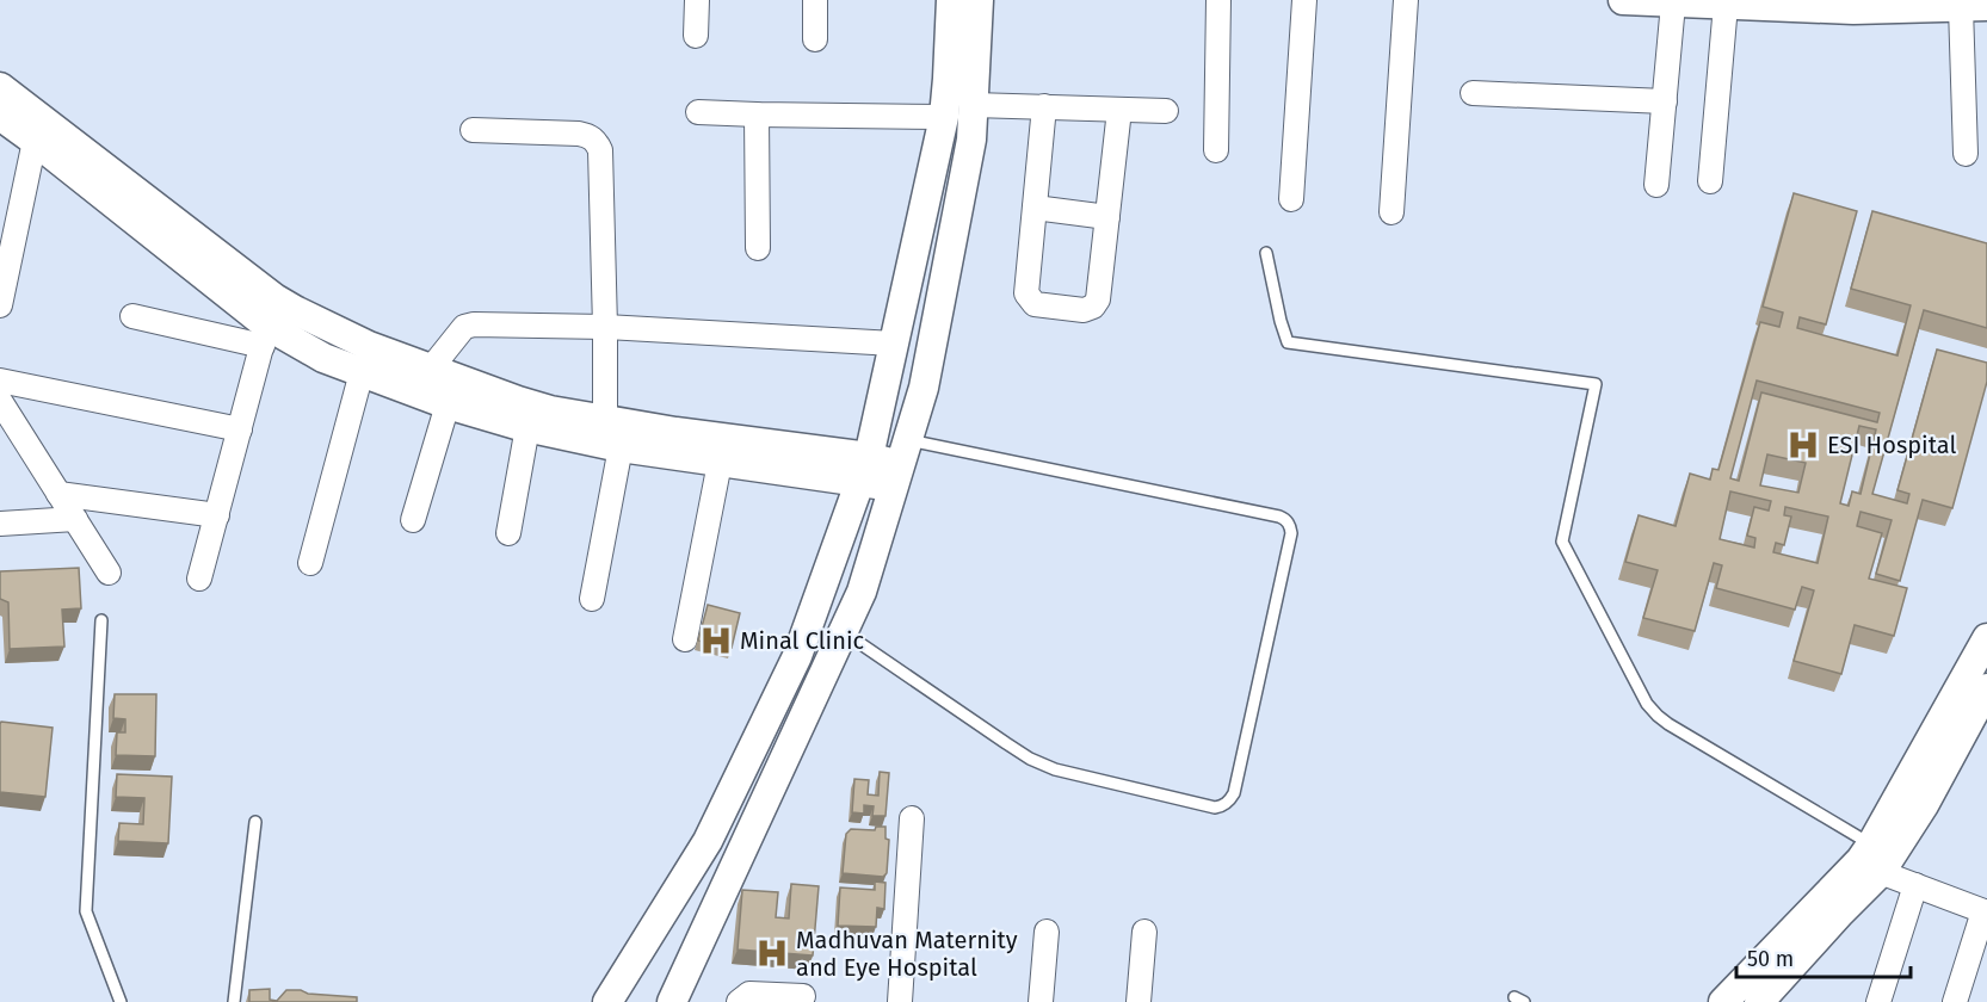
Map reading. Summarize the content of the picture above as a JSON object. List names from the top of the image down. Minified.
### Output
{"places":{"hospital":["ESI Hospital","Minal Clinic","Madhuvan Maternity and Eye Hospital"]},"scale_bar":"50 m"}
